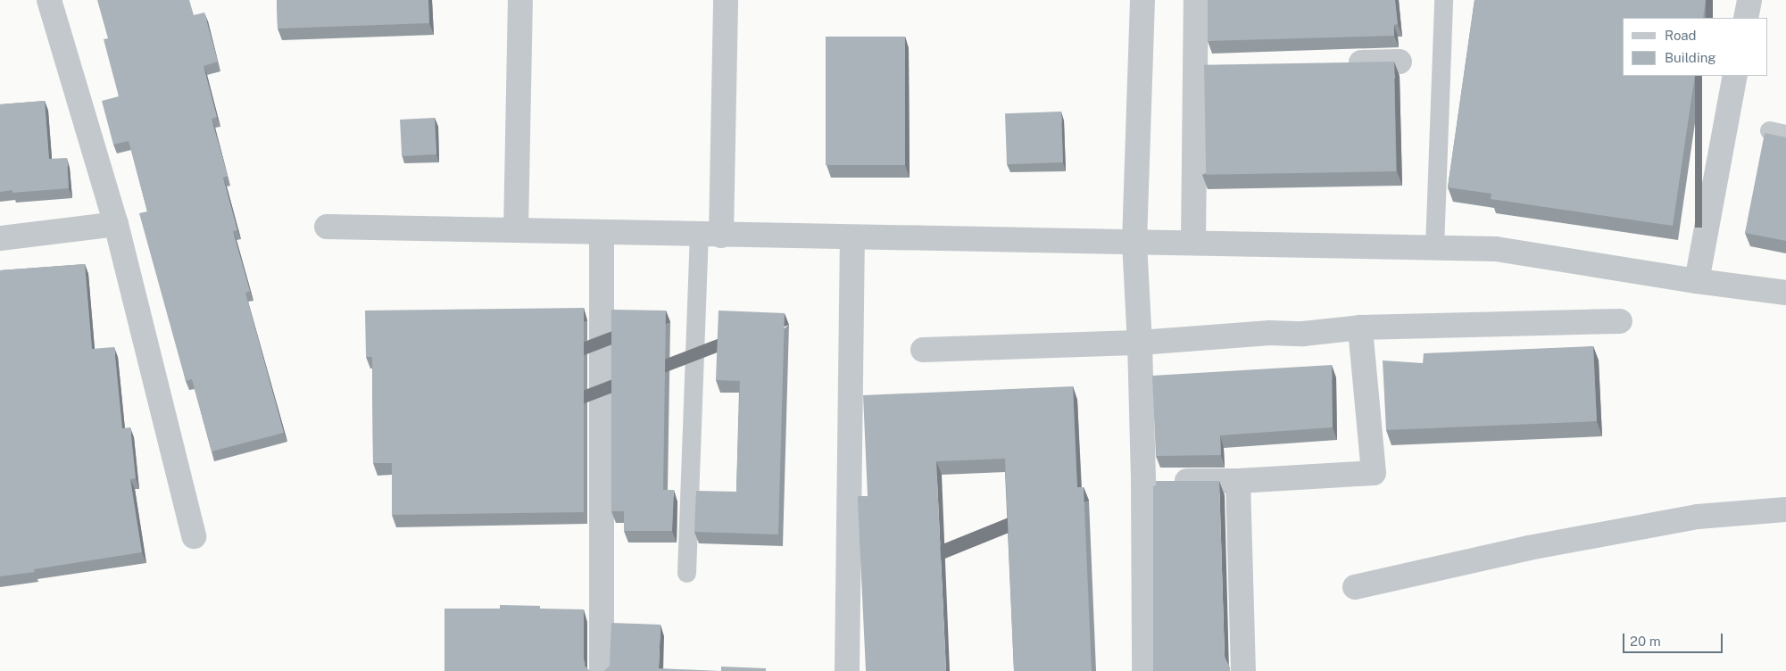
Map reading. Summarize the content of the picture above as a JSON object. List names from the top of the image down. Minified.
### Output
{"legend":["Road","Building"],"scale_bar":"20 m"}
